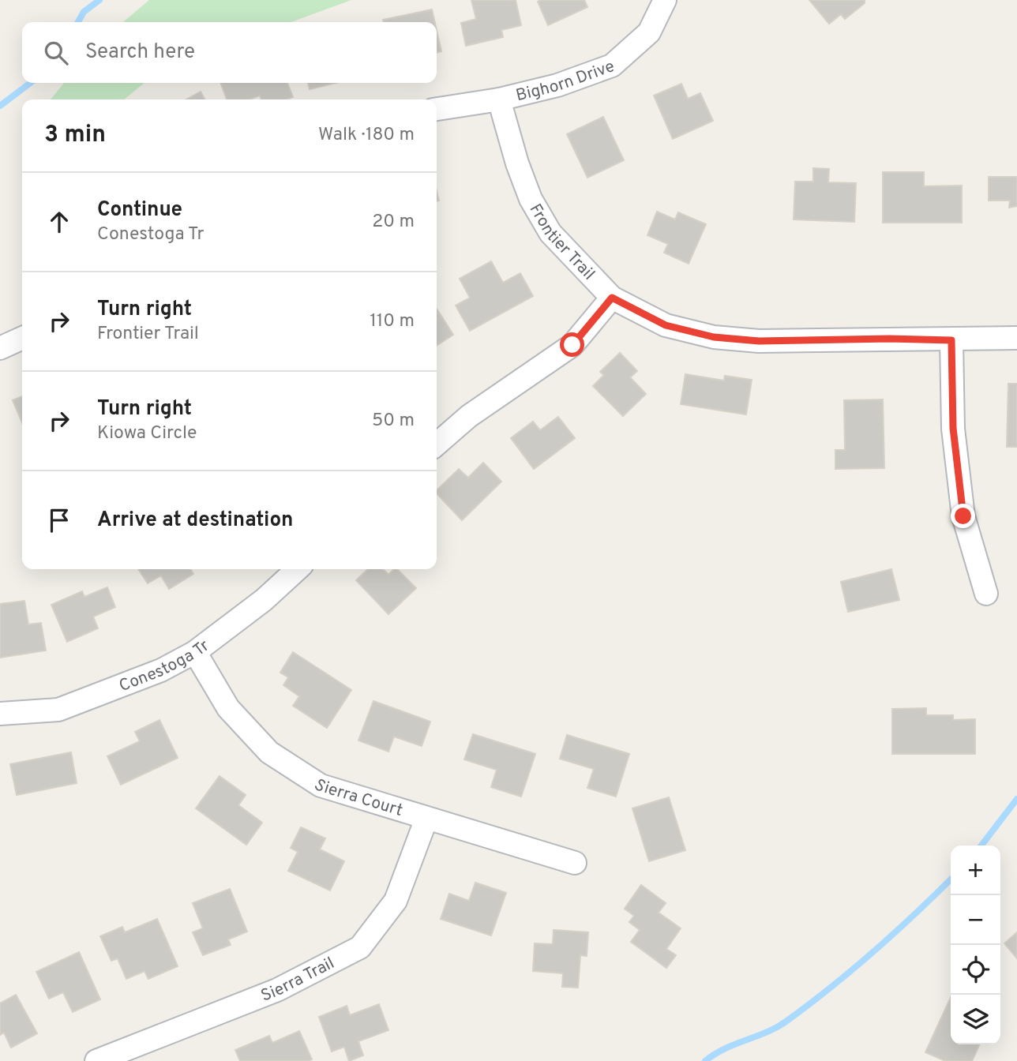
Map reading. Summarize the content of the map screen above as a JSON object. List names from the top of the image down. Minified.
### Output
{"streets":{"street":["Bighorn Drive","Frontier Trail","Conestoga Tr","Sierra Court","Sierra Trail"]},"crossings":[["Bighorn Drive","Frontier Trail"],["Conestoga Tr","Sierra Court"],["Sierra Court","Sierra Trail"]],"page":{"search":"Search here","heading":["3 min","Walk · 180 m"],"list":[["Continue","Conestoga Tr","20 m"],["Turn right","Frontier Trail","110 m"],["Turn right","Kiowa Circle","50 m"],"Arrive at destination"],"map_buttons":["+","−"]}}
